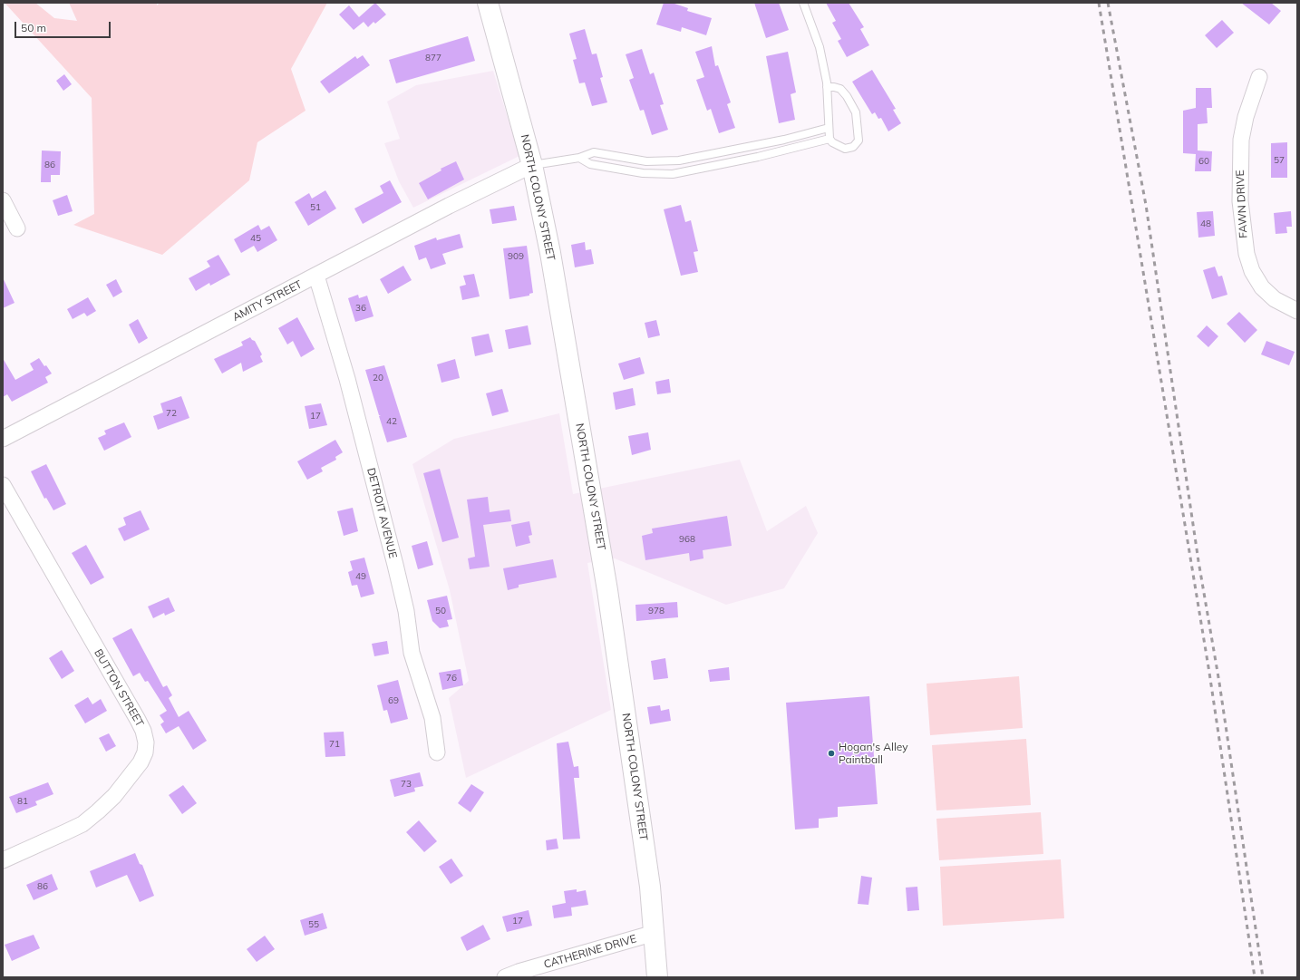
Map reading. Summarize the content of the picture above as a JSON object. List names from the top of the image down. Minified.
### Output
{"streets":{"main road":["NORTH COLONY STREET"],"street":["FAWN DRIVE","AMITY STREET","DETROIT AVENUE","BUTTON STREET","CATHERINE DRIVE"]},"crossings":[["NORTH COLONY STREET","AMITY STREET"],["NORTH COLONY STREET","CATHERINE DRIVE"],["AMITY STREET","DETROIT AVENUE"]],"places":["Hogan's Alley Paintball"],"house_numbers":["877","57","60","86","51","48","45","909","36","20","72","17","42","968","49","50","978","76","69","71","73","81","86","17","55"],"scale_bar":"50 m"}
